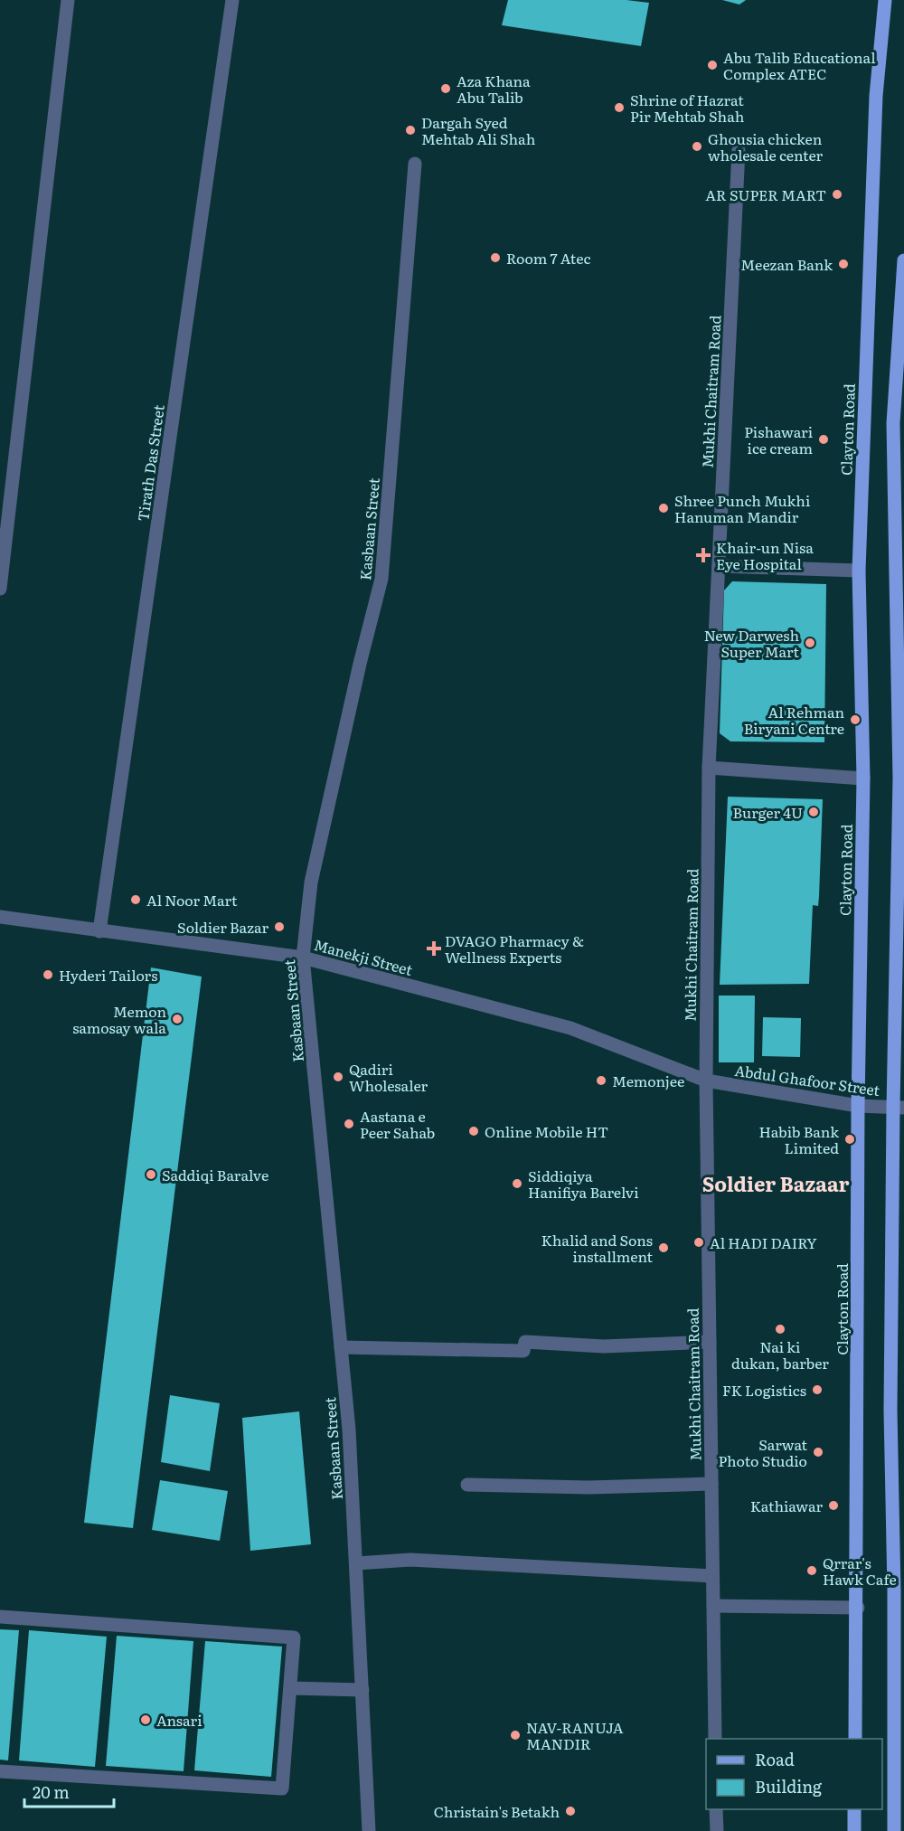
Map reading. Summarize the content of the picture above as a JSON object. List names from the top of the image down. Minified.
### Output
{"streets":{"main road":["Clayton Road"],"street":["Mukhi Chaitram Road","Tirath Das Street","Kasbaan Street","Manekji Street","Abdul Ghafoor Street"]},"crossings":[["Mukhi Chaitram Road","Manekji Street"],["Mukhi Chaitram Road","Abdul Ghafoor Street"],["Clayton Road","Abdul Ghafoor Street"],["Tirath Das Street","Manekji Street"],["Kasbaan Street","Manekji Street"],["Manekji Street","Abdul Ghafoor Street"]],"districts":["Soldier Bazaar"],"places":{"other":["Abu Talib Educational Complex ATEC","Aza Khana Abu Talib","Shrine of Hazrat Pir Mehtab Shah","Dargah Syed Mehtab Ali Shah","Ghousia chicken wholesale center","AR SUPER MART","Room 7 Atec","Meezan Bank","Pishawari ice cream","Shree Punch Mukhi Hanuman Mandir","New Darwesh Super Mart","Al Rehman Biryani Centre","Burger 4U","Al Noor Mart","Soldier Bazar","Hyderi Tailors","Memon samosay wala","Qadiri Wholesaler","Memonjee","Aastana e Peer Sahab","Online Mobile HT","Habib Bank Limited","Saddiqi Baralve","Siddiqiya Hanifiya Barelvi","Al HADI DAIRY","Khalid and Sons installment","Nai ki dukan, barber","FK Logistics","Sarwat Photo Studio","Kathiawar","Qrrar's Hawk Cafe","Ansari","NAV-RANUJA MANDIR","Christain's Betakh"],"health":["Khair-un Nisa Eye Hospital","DVAGO Pharmacy & Wellness Experts"]},"legend":["Road","Building"],"scale_bar":"20 m"}
